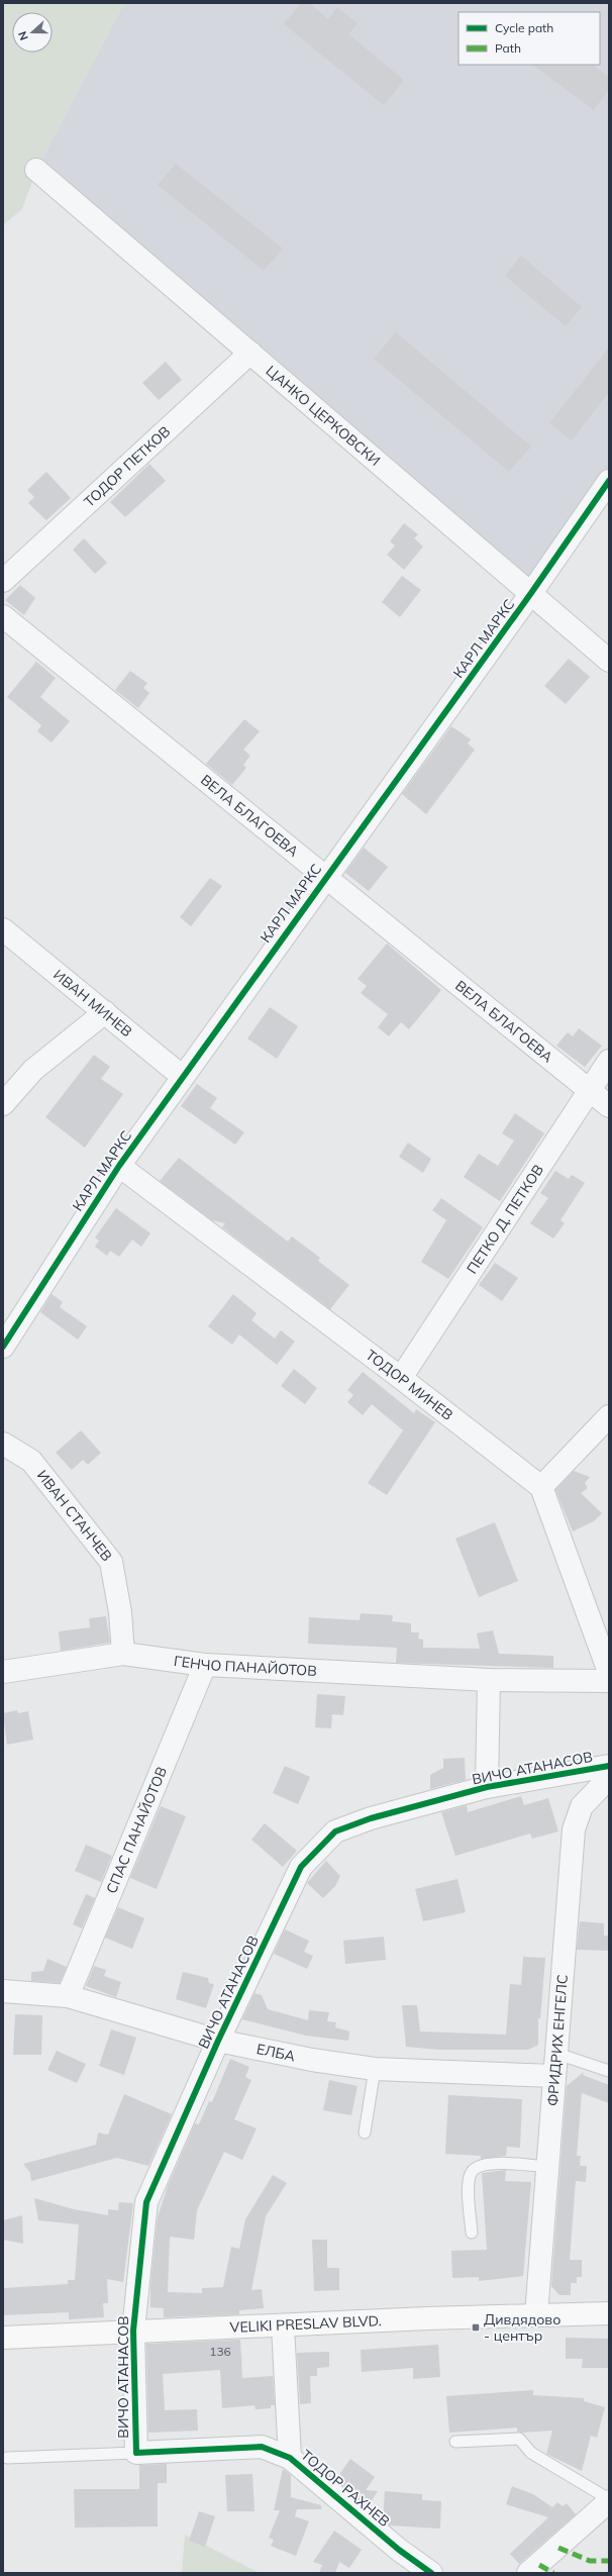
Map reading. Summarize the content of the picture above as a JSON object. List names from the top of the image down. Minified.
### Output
{"streets":{"main road":["VELIKI PRESLAV BLVD."],"street":["ЦАНКО ЦЕРКОВСКИ","ТОДОР ПЕТКОВ","КАРЛ МАРКС","ВЕЛА БЛАГОЕВА","ИВАН МИНЕВ","ПЕТКО Д. ПЕТКОВ","ТОДОР МИНЕВ","ИВАН СТАНЧЕВ","ГЕНЧО ПАНАЙОТОВ","ВИЧО АТАНАСОВ","СПАС ПАНАЙОТОВ","ФРИДРИХ ЕНГЕЛС","ЕЛБА","ТОДОР РАХНЕВ"]},"crossings":[["ЦАНКО ЦЕРКОВСКИ","ТОДОР ПЕТКОВ"],["ЦАНКО ЦЕРКОВСКИ","КАРЛ МАРКС"],["КАРЛ МАРКС","ВЕЛА БЛАГОЕВА"],["КАРЛ МАРКС","ИВАН МИНЕВ"],["КАРЛ МАРКС","ТОДОР МИНЕВ"],["ВЕЛА БЛАГОЕВА","ПЕТКО Д. ПЕТКОВ"],["ПЕТКО Д. ПЕТКОВ","ТОДОР МИНЕВ"],["ИВАН СТАНЧЕВ","ГЕНЧО ПАНАЙОТОВ"],["ГЕНЧО ПАНАЙОТОВ","СПАС ПАНАЙОТОВ"],["ВИЧО АТАНАСОВ","ЕЛБА"],["ВИЧО АТАНАСОВ","VELIKI PRESLAV BLVD."],["ВИЧО АТАНАСОВ","ТОДОР РАХНЕВ"],["СПАС ПАНАЙОТОВ","ЕЛБА"],["ФРИДРИХ ЕНГЕЛС","ЕЛБА"],["ФРИДРИХ ЕНГЕЛС","VELIKI PRESLAV BLVD."]],"places":{"transit":["Дивдядово - център"]},"house_numbers":["136"],"legend":["Cycle path","Path"],"north":"left"}
